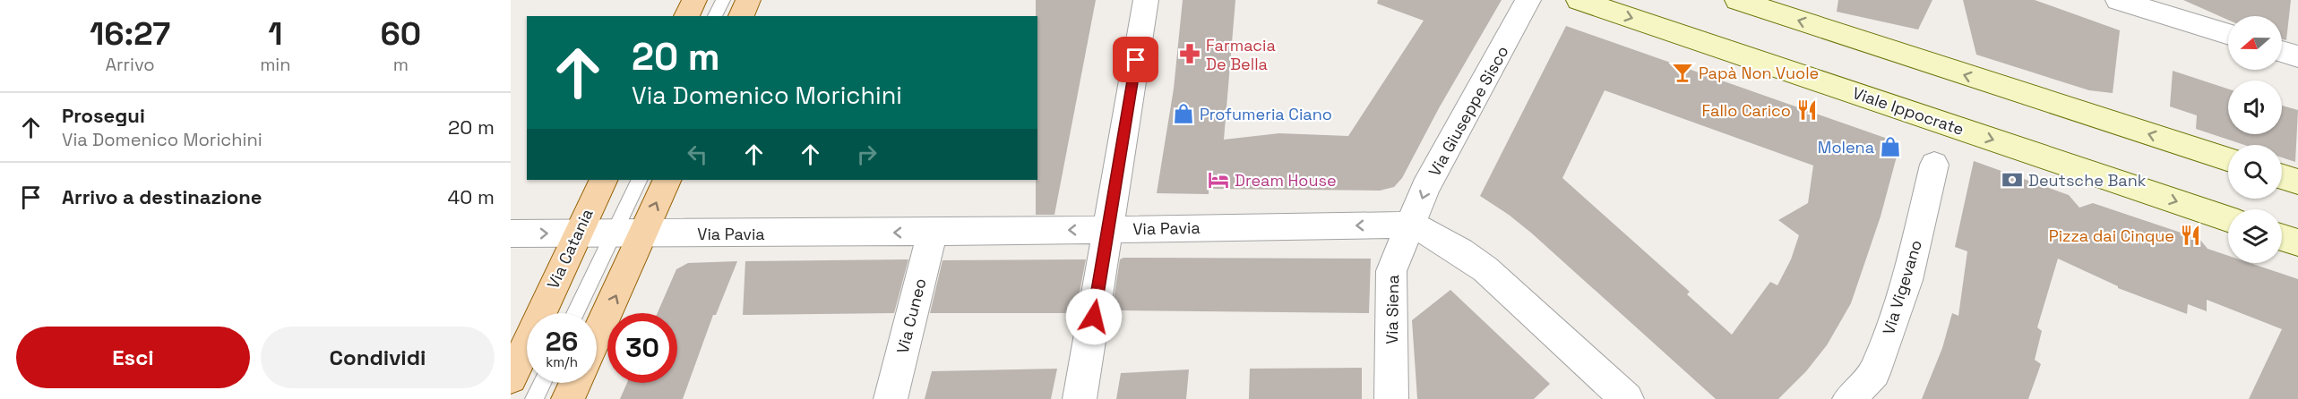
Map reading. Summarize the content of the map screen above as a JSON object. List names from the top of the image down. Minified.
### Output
{"streets":{"main road":["Via Catania"],"street":["Via Giuseppe Sisco","Viale Ippocrate","Via Pavia","Via Vigevano","Via Siena","Via Cuneo"]},"crossings":[["Via Giuseppe Sisco","Via Pavia"],["Via Giuseppe Sisco","Via Siena"],["Via Pavia","Via Catania"],["Via Pavia","Via Siena"],["Via Pavia","Via Cuneo"]],"one_way":["Via Giuseppe Sisco","Via Pavia"],"places":{"pharmacy":["Farmacia De Bella"],"bar":["Papà Non Vuole"],"restaurant":["Fallo Carico","Pizza dai Cinque"],"shop":["Profumeria Ciano","Molena"],"hotel":["Dream House"],"bank":["Deutsche Bank"]},"north":"left","page":{"eta":["16:27","Arrivo","1","min","60","m"],"turn":["20 m","Via Domenico Morichini"],"list":[{"name":"Prosegui","note":"Via Domenico Morichini","value":"20 m"},{"name":"Arrivo a destinazione","value":"40 m"}],"speed":"26 km/h","limit":"30","buttons":["Esci","Condividi"]}}
